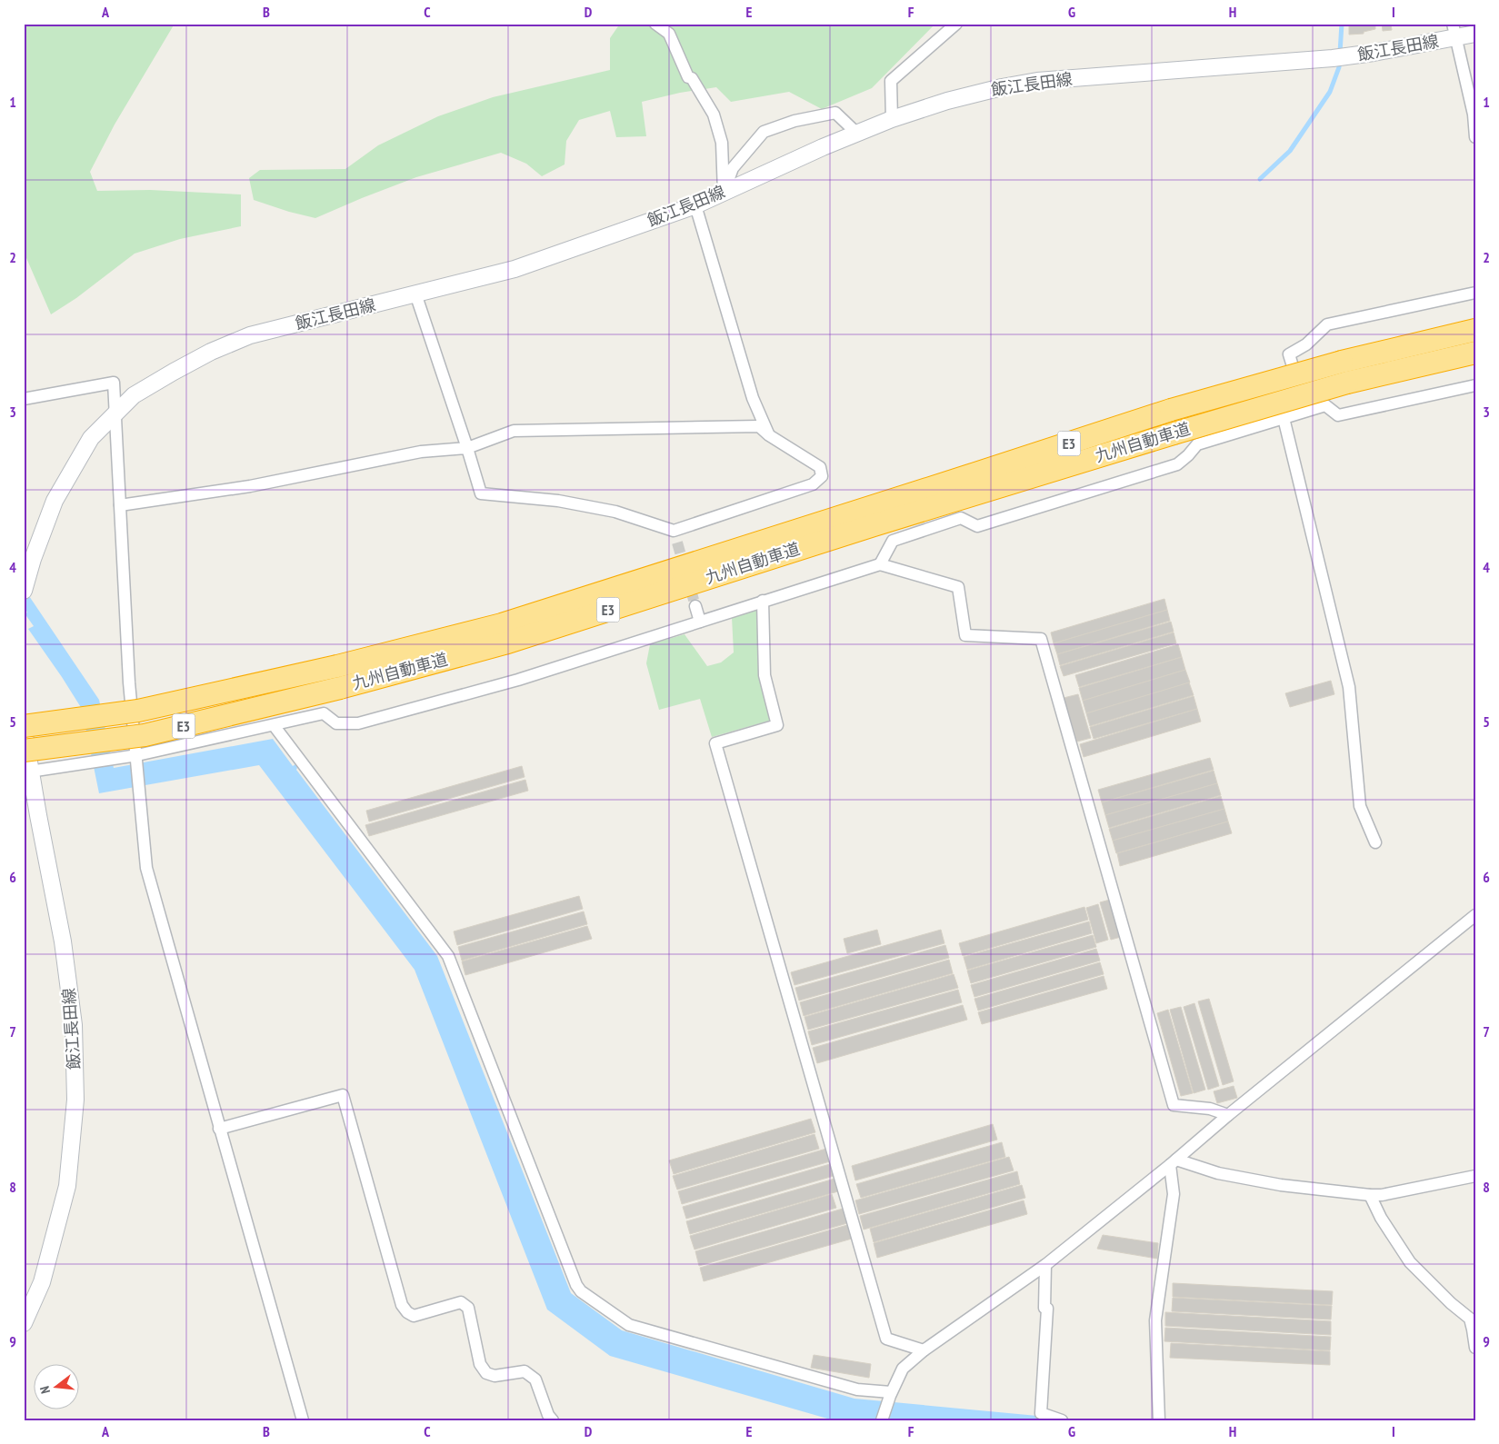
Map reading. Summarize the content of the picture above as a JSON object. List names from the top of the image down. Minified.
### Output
{"streets":{"highway":["九州自動車道","E3"],"main road":["飯江長田線"]},"crossings":[["飯江長田線","九州自動車道"]],"north":"left","grid":{"columns":["A","B","C","D","E","F","G","H","I"],"rows":["1","2","3","4","5","6","7","8","9"]}}
